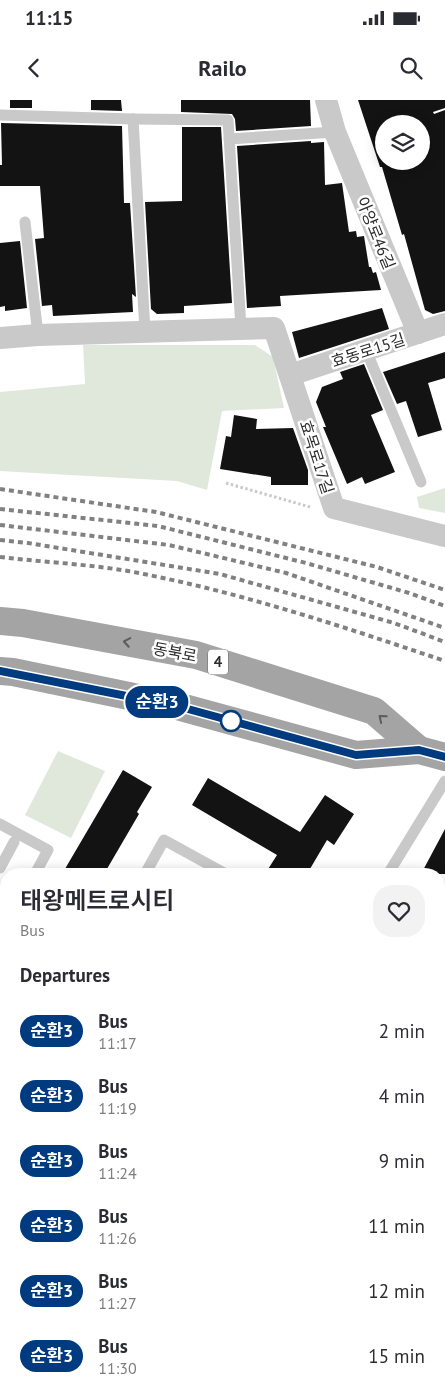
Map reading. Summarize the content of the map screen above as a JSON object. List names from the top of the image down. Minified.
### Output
{"streets":{"main road":["동북로","4"],"street":["아양로46길","효동로15길","효목로17길"]},"crossings":[["아양로46길","효동로15길"],["효동로15길","효목로17길"]],"lines":["bus line 순환3"],"page":{"status":"11:15","header":"Railo","on_map":"순환3","heading":[["태왕메트로시티","Bus"],"Departures"],"list":[{"mark":"순환3","name":"Bus","note":"11:17","value":"2 min"},{"mark":"순환3","name":"Bus","note":"11:19","value":"4 min"},{"mark":"순환3","name":"Bus","note":"11:24","value":"9 min"},{"mark":"순환3","name":"Bus","note":"11:26","value":"11 min"},{"mark":"순환3","name":"Bus","note":"11:27","value":"12 min"},{"mark":"순환3","name":"Bus","note":"11:30","value":"15 min"}]}}
